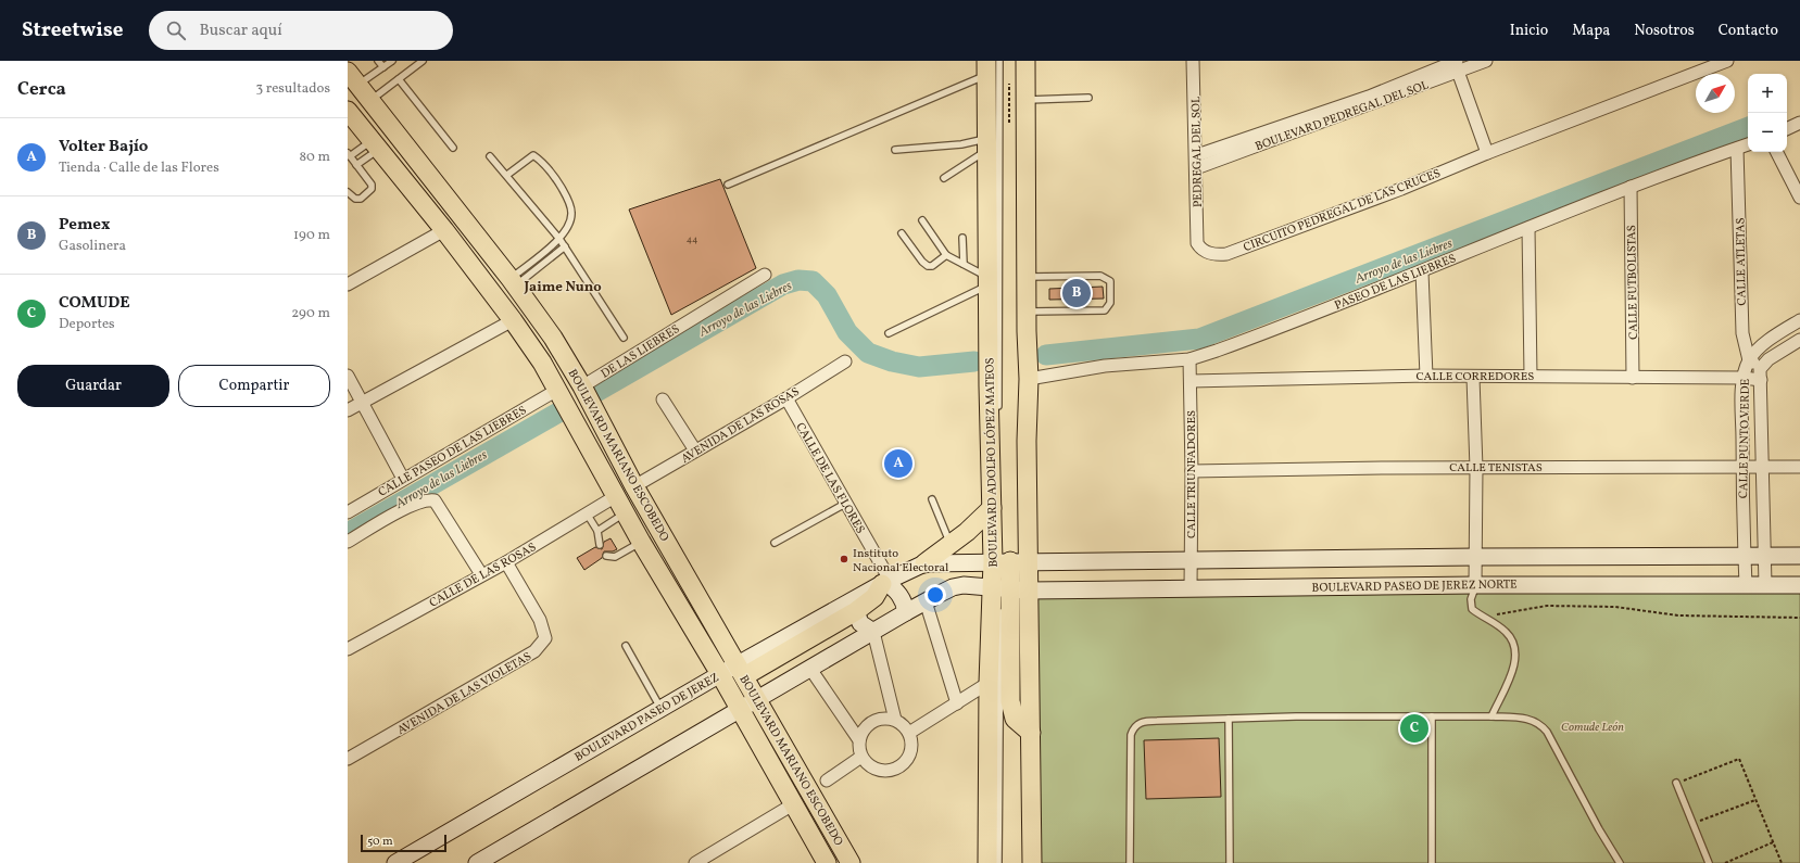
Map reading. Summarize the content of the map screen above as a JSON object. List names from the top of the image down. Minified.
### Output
{"streets":{"main road":["BOULEVARD MARIANO ESCOBEDO","BOULEVARD ADOLFO LÓPEZ MATEOS","BOULEVARD PASEO DE JEREZ NORTE","BOULEVARD PASEO DE JEREZ"],"street":["BOULEVARD PEDREGAL DEL SOL","PEDREGAL DEL SOL","CIRCUITO PEDREGAL DE LAS CRUCES","CALLE ATLETAS","PASEO DE LAS LIEBRES","CALLE FUTBOLISTAS","DE LAS LIEBRES","CALLE CORREDORES","AVENIDA DE LAS ROSAS","CALLE PUNTO VERDE","CALLE PASEO DE LAS LIEBRES","CALLE TENISTAS","CALLE TRIUNFADORES","CALLE DE LAS FLORES","CALLE DE LAS ROSAS","AVENIDA DE LAS VIOLETAS"]},"crossings":[["BOULEVARD PEDREGAL DEL SOL","PEDREGAL DEL SOL"],["PEDREGAL DEL SOL","CIRCUITO PEDREGAL DE LAS CRUCES"],["CALLE ATLETAS","PASEO DE LAS LIEBRES"],["CALLE ATLETAS","CALLE PUNTO VERDE"],["PASEO DE LAS LIEBRES","CALLE FUTBOLISTAS"],["PASEO DE LAS LIEBRES","BOULEVARD ADOLFO LÓPEZ MATEOS"],["PASEO DE LAS LIEBRES","CALLE TRIUNFADORES"],["CALLE FUTBOLISTAS","CALLE CORREDORES"],["DE LAS LIEBRES","BOULEVARD MARIANO ESCOBEDO"],["CALLE CORREDORES","CALLE PUNTO VERDE"],["CALLE CORREDORES","CALLE TRIUNFADORES"],["AVENIDA DE LAS ROSAS","BOULEVARD MARIANO ESCOBEDO"],["AVENIDA DE LAS ROSAS","CALLE DE LAS FLORES"],["CALLE PUNTO VERDE","CALLE TENISTAS"],["CALLE PUNTO VERDE","BOULEVARD PASEO DE JEREZ NORTE"],["CALLE PASEO DE LAS LIEBRES","BOULEVARD MARIANO ESCOBEDO"],["BOULEVARD MARIANO ESCOBEDO","CALLE DE LAS ROSAS"],["BOULEVARD MARIANO ESCOBEDO","BOULEVARD PASEO DE JEREZ"],["BOULEVARD ADOLFO LÓPEZ MATEOS","BOULEVARD PASEO DE JEREZ NORTE"],["BOULEVARD ADOLFO LÓPEZ MATEOS","BOULEVARD PASEO DE JEREZ"],["CALLE TENISTAS","CALLE TRIUNFADORES"],["CALLE TRIUNFADORES","BOULEVARD PASEO DE JEREZ NORTE"],["CALLE DE LAS FLORES","BOULEVARD PASEO DE JEREZ"],["CALLE DE LAS ROSAS","AVENIDA DE LAS VIOLETAS"],["BOULEVARD PASEO DE JEREZ NORTE","BOULEVARD PASEO DE JEREZ"]],"districts":["Jaime Nuno"],"water":["Arroyo de las Liebres"],"parks":["Comude León"],"places":["Instituto Nacional Electoral"],"house_numbers":["44"],"scale_bar":"50 m","north":"top right","page":{"header":"Streetwise","search":"Buscar aquí","nav":["Inicio","Mapa","Nosotros","Contacto"],"heading":["Cerca","3 resultados"],"map_buttons":["+","−"],"list":[{"mark":"A","name":"Volter Bajío","note":"Tienda · Calle de las Flores","value":"80 m"},{"mark":"B","name":"Pemex","note":"Gasolinera","value":"190 m"},{"mark":"C","name":"COMUDE","note":"Deportes","value":"290 m"}],"pins":["B","A","C"],"buttons":["Guardar","Compartir"],"scale":"50 m"}}
